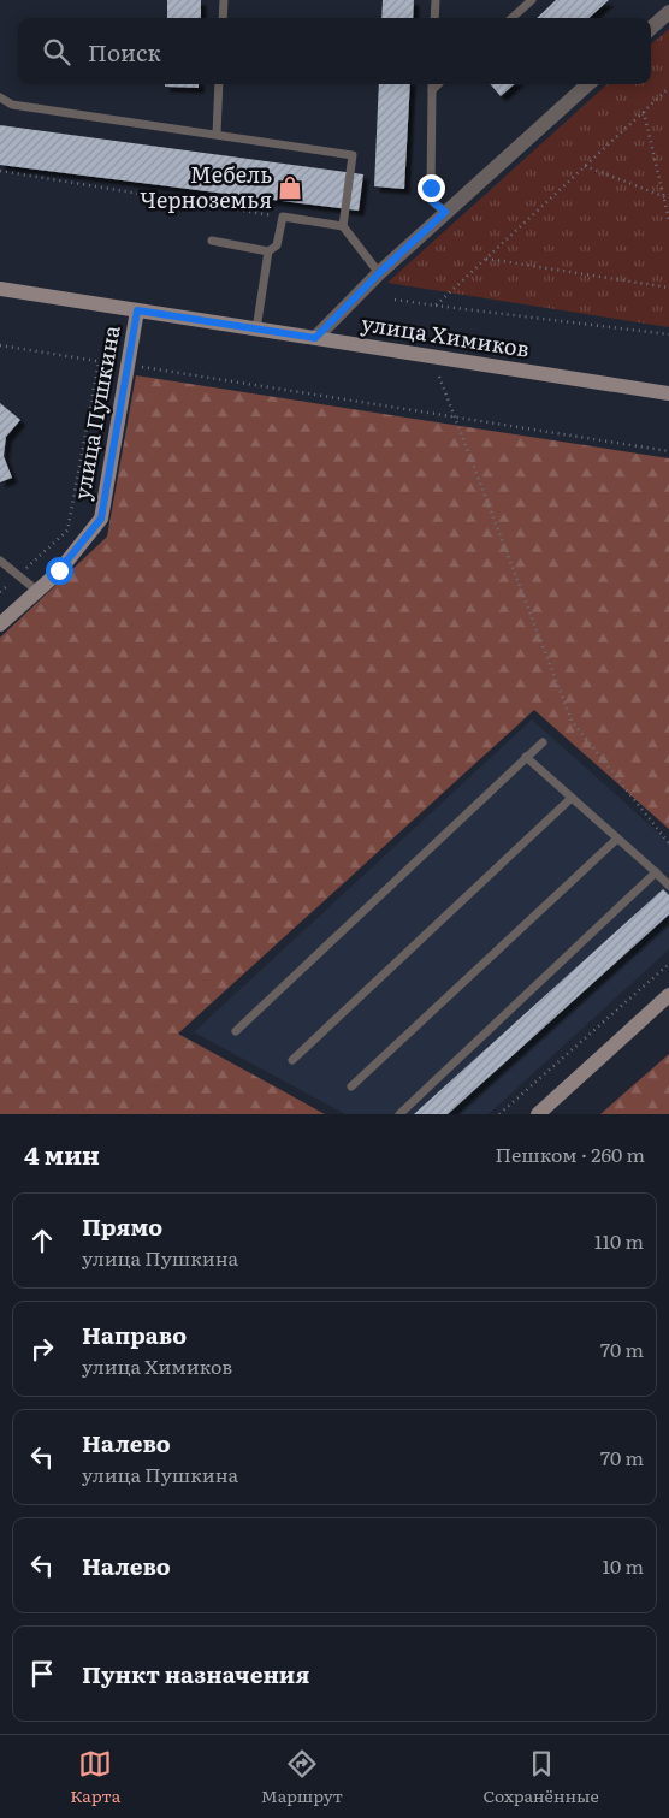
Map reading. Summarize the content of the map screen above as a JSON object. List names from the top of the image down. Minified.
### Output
{"streets":{"street":["улица Химиков","улица Пушкина"]},"crossings":[["улица Химиков","улица Пушкина"]],"places":{"shop":["Мебель Черноземья"]},"page":{"search":"Поиск","heading":["4 мин","Пешком · 260 m"],"list":[["Прямо","улица Пушкина","110 m"],["Направо","улица Химиков","70 m"],["Налево","улица Пушкина","70 m"],["Налево","10 m"],"Пункт назначения"],"nav":["Карта","Маршрут","Сохранённые"]}}
